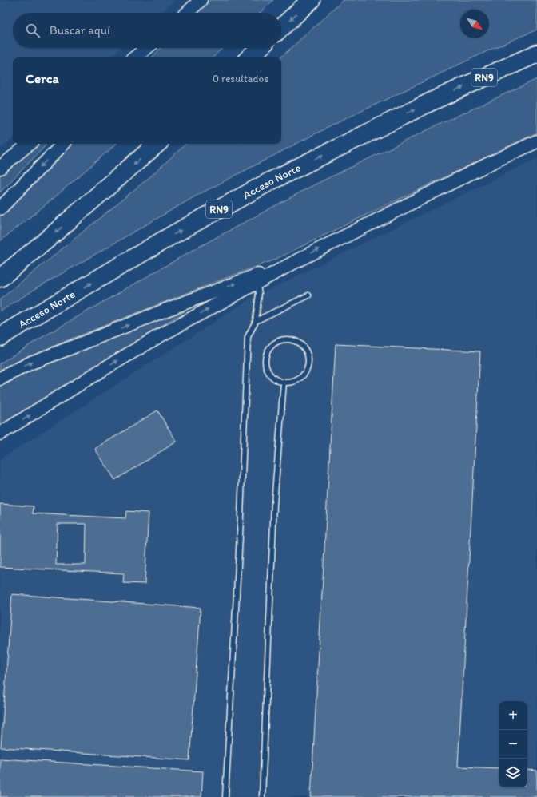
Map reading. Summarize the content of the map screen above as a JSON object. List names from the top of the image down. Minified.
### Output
{"streets":{"highway":["RN9","Acceso Norte"]},"north":"bottom right","page":{"search":"Buscar aquí","heading":["Cerca","0 resultados"],"map_buttons":["+","−"]}}
